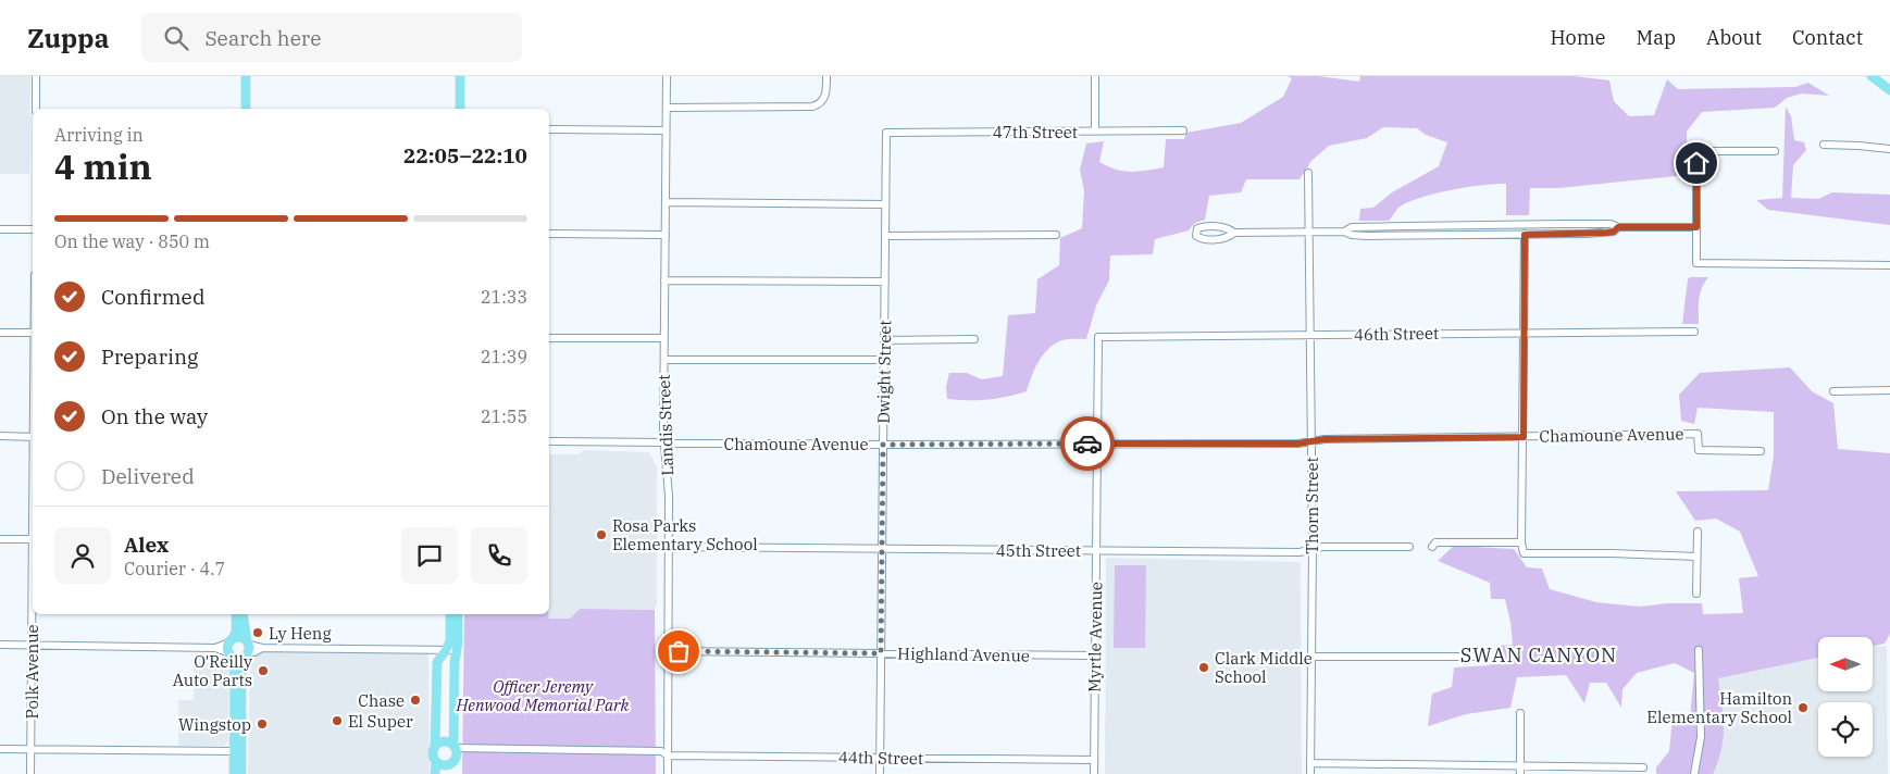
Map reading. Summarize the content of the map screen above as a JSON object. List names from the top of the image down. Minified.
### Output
{"streets":{"street":["47th Street","46th Street","Dwight Street","Landis Street","Chamoune Avenue","Thorn Street","45th Street","Myrtle Avenue","Highland Avenue","Polk Avenue","44th Street"]},"crossings":[["47th Street","Dwight Street"],["46th Street","Thorn Street"],["46th Street","Myrtle Avenue"],["Dwight Street","Chamoune Avenue"],["Dwight Street","45th Street"],["Dwight Street","Highland Avenue"],["Dwight Street","44th Street"],["Landis Street","Chamoune Avenue"],["Landis Street","45th Street"],["Landis Street","Highland Avenue"],["Landis Street","44th Street"],["Chamoune Avenue","Thorn Street"],["Chamoune Avenue","Myrtle Avenue"],["Thorn Street","45th Street"],["45th Street","Myrtle Avenue"],["Myrtle Avenue","Highland Avenue"],["Myrtle Avenue","44th Street"]],"districts":["SWAN CANYON"],"parks":["Officer Jeremy Henwood Memorial Park"],"places":["Rosa Parks Elementary School","Ly Heng","Clark Middle School","O'Reilly Auto Parts","Chase","Hamilton Elementary School","El Super","Wingstop"],"north":"left","page":{"header":"Zuppa","search":"Search here","nav":["Home","Map","About","Contact"],"heading":["4 min","Arriving in","22:05–22:10"],"panel":["Alex","Courier · 4.7"],"bar":"On the way · 850 m","list":[["Confirmed","21:33"],["Preparing","21:39"],["On the way","21:55"],"Delivered"]}}
